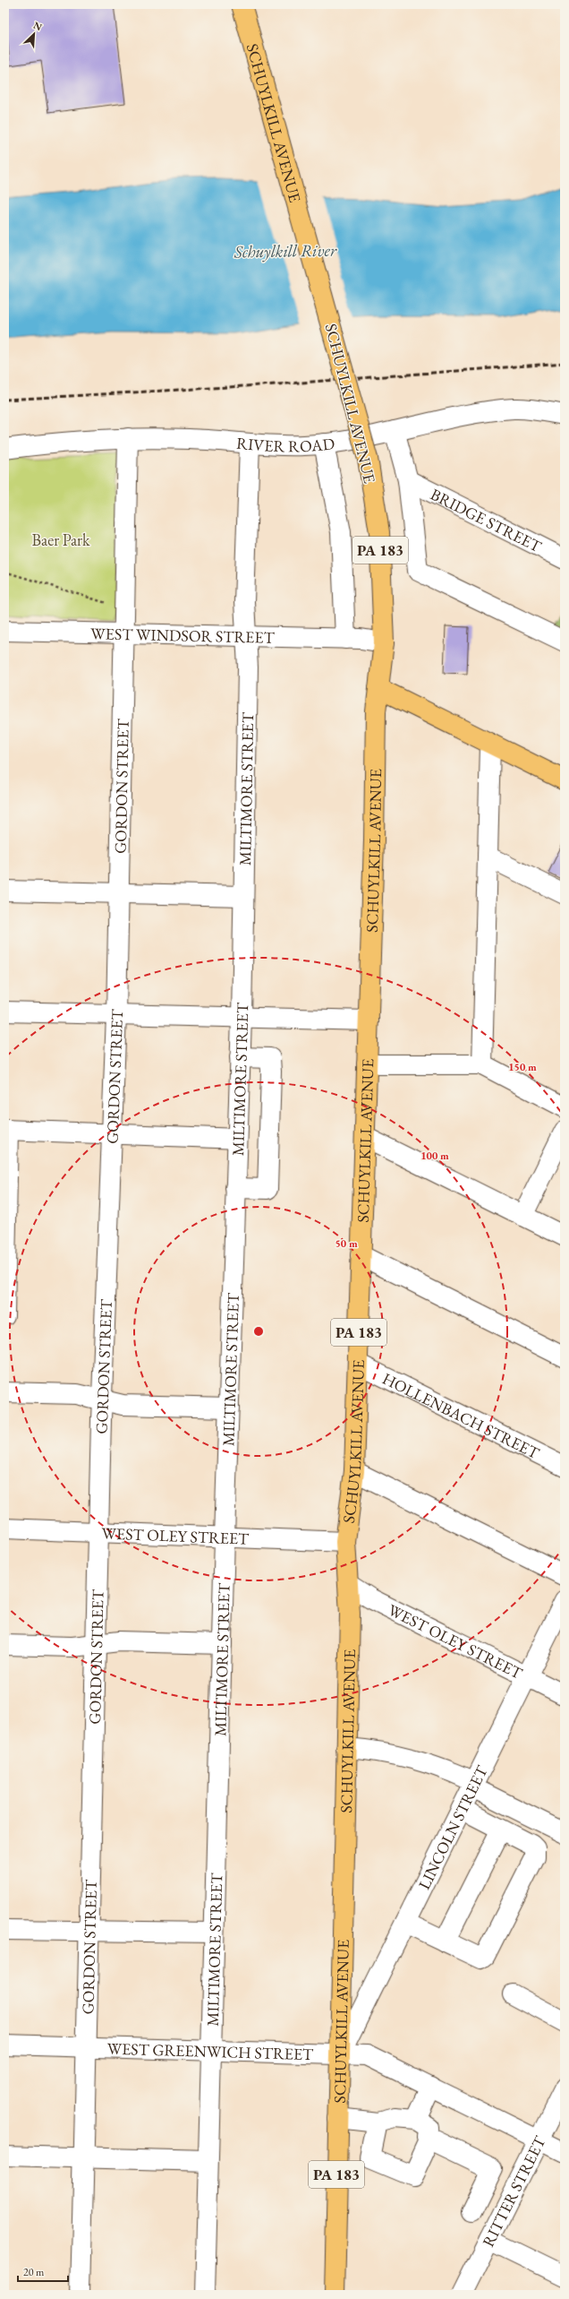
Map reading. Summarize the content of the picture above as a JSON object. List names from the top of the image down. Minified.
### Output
{"streets":{"main road":["SCHUYLKILL AVENUE","PA 183"],"street":["RIVER ROAD","BRIDGE STREET","WEST WINDSOR STREET","GORDON STREET","MILTIMORE STREET","HOLLENBACH STREET","WEST OLEY STREET","LINCOLN STREET","WEST GREENWICH STREET","RITTER STREET"]},"crossings":[["SCHUYLKILL AVENUE","WEST WINDSOR STREET"],["SCHUYLKILL AVENUE","HOLLENBACH STREET"],["SCHUYLKILL AVENUE","WEST OLEY STREET"],["SCHUYLKILL AVENUE","LINCOLN STREET"],["SCHUYLKILL AVENUE","WEST GREENWICH STREET"],["RIVER ROAD","GORDON STREET"],["RIVER ROAD","MILTIMORE STREET"],["WEST WINDSOR STREET","GORDON STREET"],["WEST WINDSOR STREET","MILTIMORE STREET"],["GORDON STREET","WEST OLEY STREET"],["GORDON STREET","WEST GREENWICH STREET"],["MILTIMORE STREET","WEST OLEY STREET"],["MILTIMORE STREET","WEST GREENWICH STREET"],["WEST OLEY STREET","LINCOLN STREET"],["LINCOLN STREET","WEST GREENWICH STREET"],["WEST GREENWICH STREET","RITTER STREET"]],"water":["Schuylkill River"],"parks":["Baer Park"],"scale_bar":"20 m","north":"top right","rings":["150 m","100 m","50 m"]}
